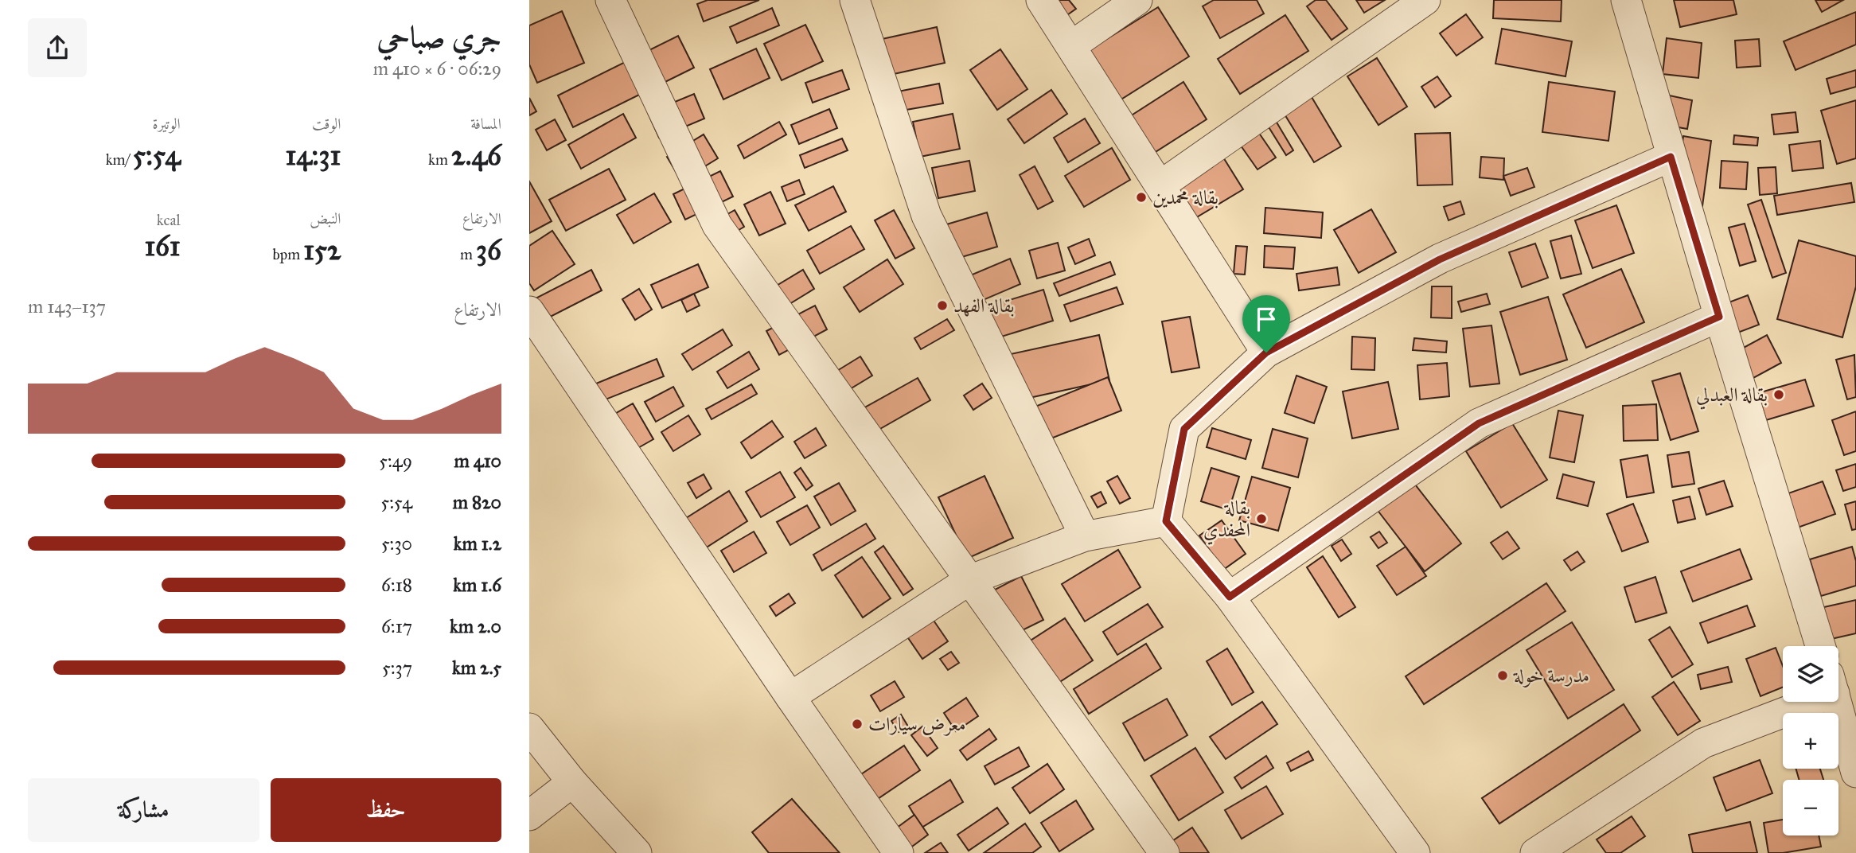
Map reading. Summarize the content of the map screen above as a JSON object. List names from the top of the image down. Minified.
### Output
{"places":["بقالة محمدين","بقالة الفهد","بقالة العبدلي","بقالة المحفدي","مدرسة خولة","معرض سيارات"],"page":{"heading":["جري صباحي","06:29 · 6 × 410 m"],"stats":[["المسافة","2.46 km"],["الوقت","14:31"],["الوتيرة","5:54 /km"],["الارتفاع","36 m"],["النبض","152 bpm"],["kcal","161"]],"chart":["الارتفاع","137–143 m"],"list":[{"name":"410 m","note":"5:49"},{"name":"820 m","note":"5:54"},{"name":"1.2 km","note":"5:30"},{"name":"1.6 km","note":"6:18"},{"name":"2.0 km","note":"6:17"},{"name":"2.5 km","note":"5:37"}],"map_buttons":["+","−"],"buttons":["حفظ","مشاركة"]}}
